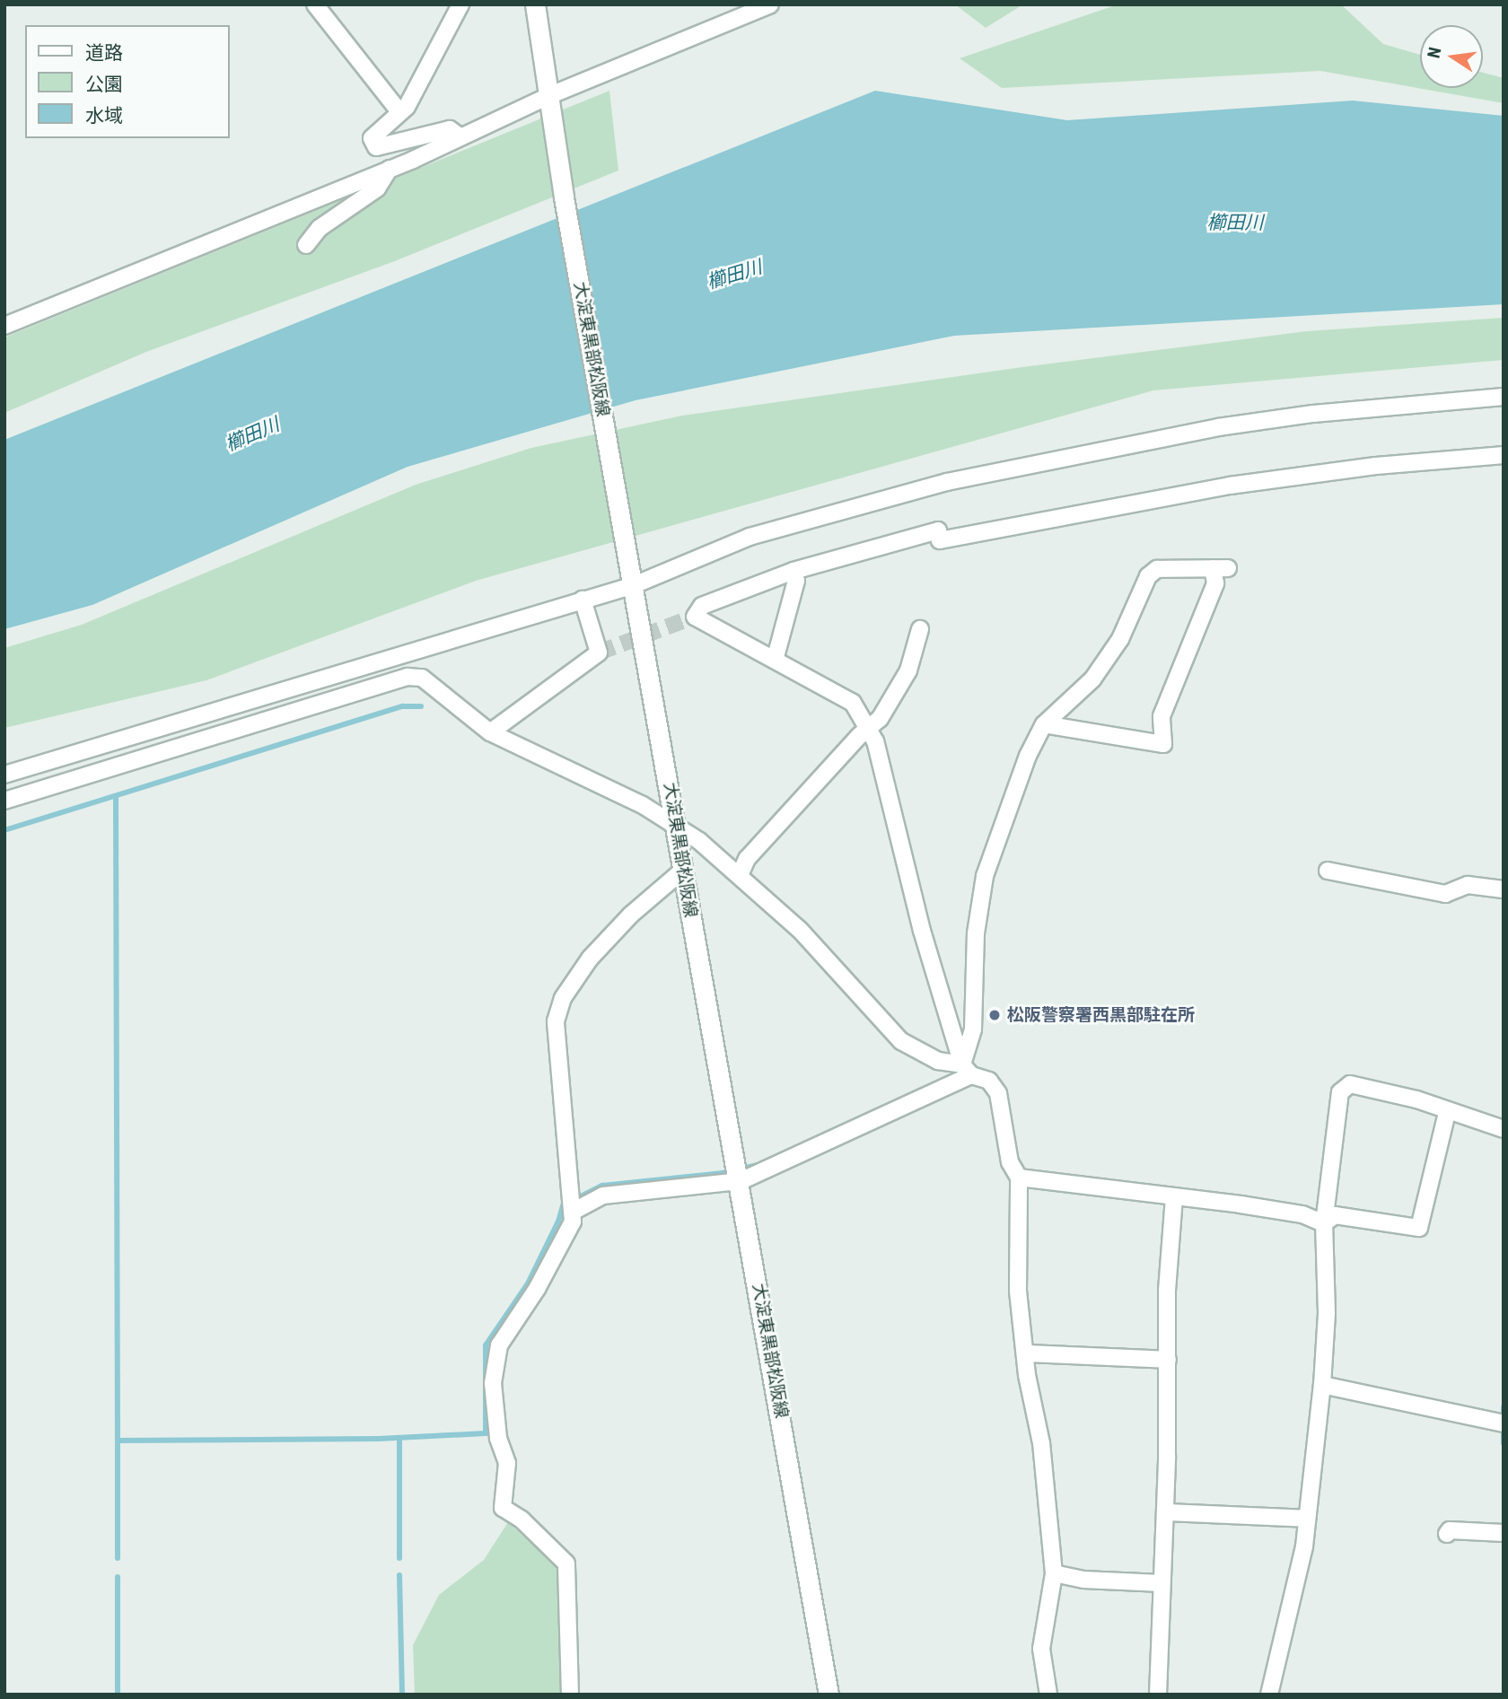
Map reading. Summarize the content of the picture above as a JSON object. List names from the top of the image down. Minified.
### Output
{"streets":{"main road":["大淀東黒部松阪線"]},"water":["櫛田川"],"places":["松阪警察署西黒部駐在所"],"legend":["道路","公園","水域"],"north":"left"}
